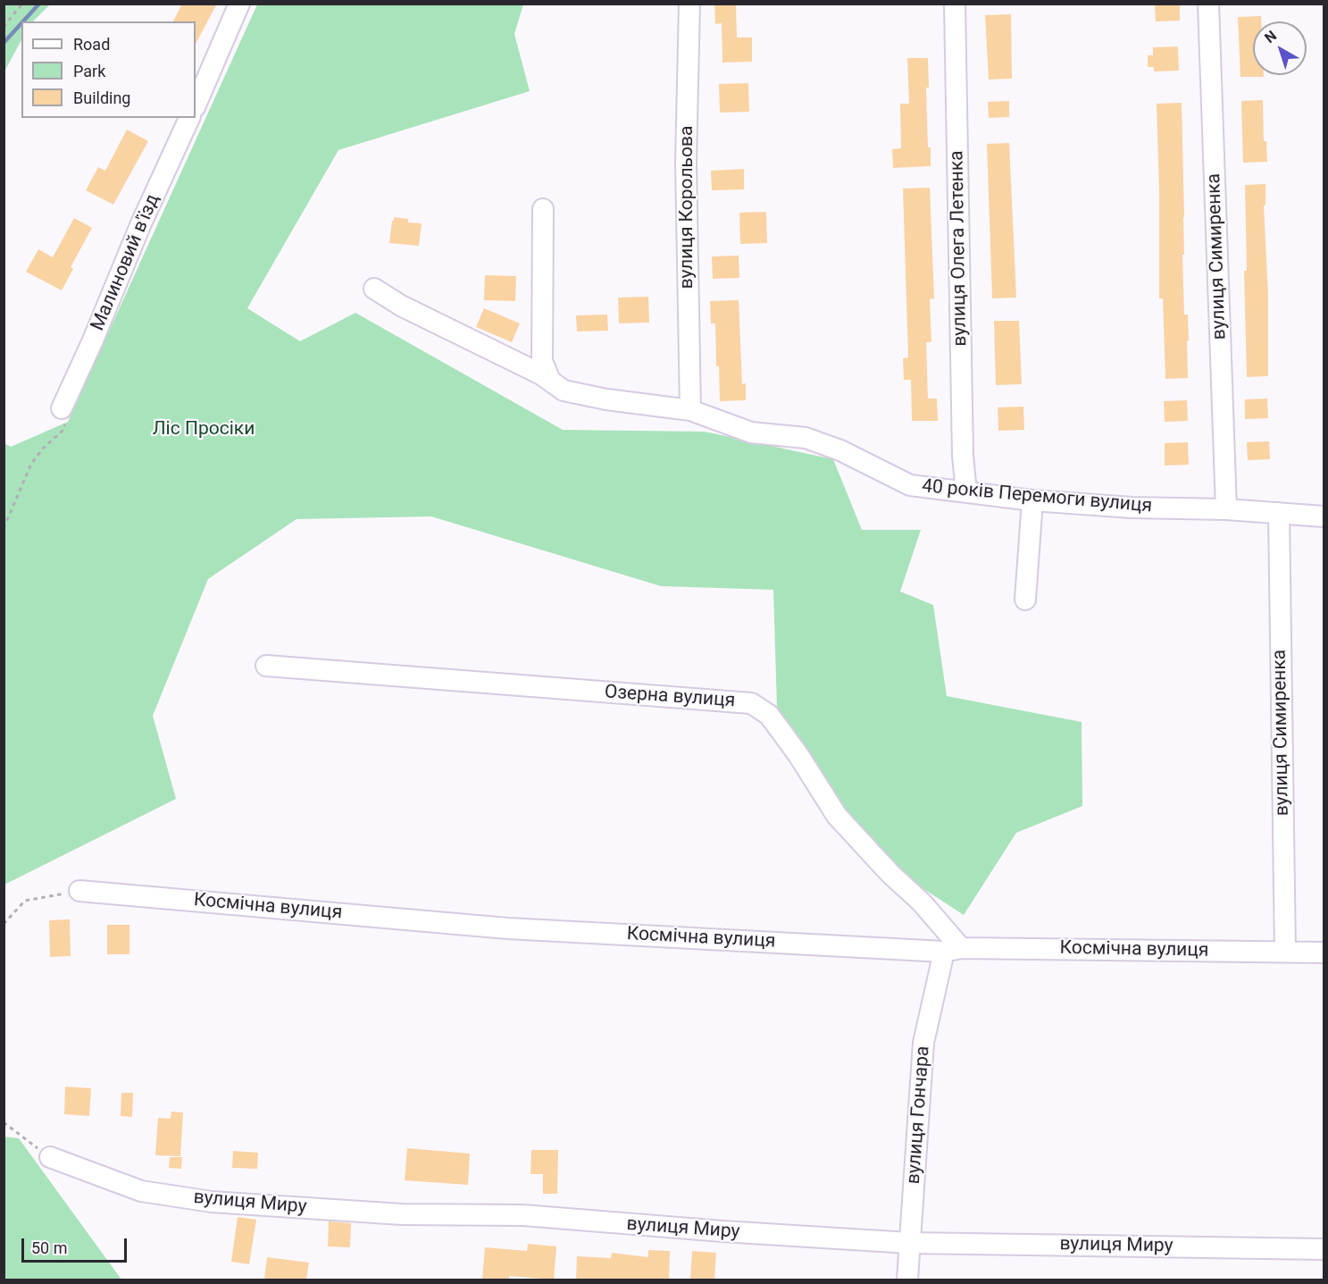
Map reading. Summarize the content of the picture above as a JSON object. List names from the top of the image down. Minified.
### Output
{"streets":{"street":["вулиця Корольова","вулиця Олега Летенка","вулиця Симиренка","Малиновий в'їзд","40 років Перемоги вулиця","Озерна вулиця","Космічна вулиця","вулиця Гончара","вулиця Миру"]},"crossings":[["вулиця Корольова","40 років Перемоги вулиця"],["вулиця Олега Летенка","40 років Перемоги вулиця"],["вулиця Симиренка","40 років Перемоги вулиця"],["вулиця Симиренка","Космічна вулиця"],["Озерна вулиця","Космічна вулиця"],["Озерна вулиця","вулиця Гончара"],["Космічна вулиця","вулиця Гончара"],["вулиця Гончара","вулиця Миру"]],"parks":["Ліс Просіки"],"legend":["Road","Park","Building"],"scale_bar":"50 m","north":"top left"}
